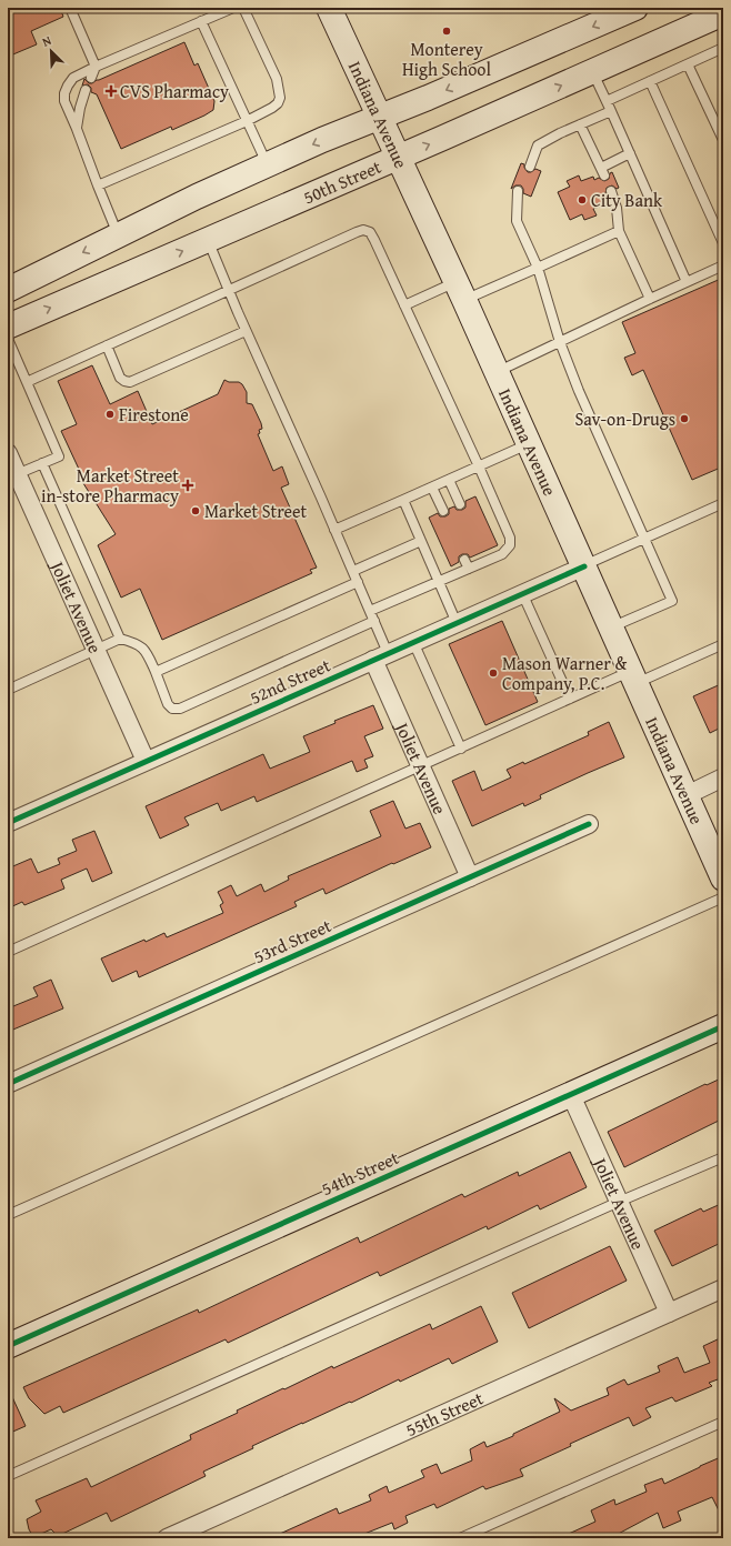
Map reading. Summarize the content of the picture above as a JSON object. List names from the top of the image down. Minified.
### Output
{"streets":{"main road":["Indiana Avenue","50th Street","54th Street"],"street":["Joliet Avenue","52nd Street","53rd Street","55th Street"]},"crossings":[["Indiana Avenue","50th Street"],["Indiana Avenue","52nd Street"],["Joliet Avenue","52nd Street"],["Joliet Avenue","53rd Street"],["Joliet Avenue","54th Street"],["Joliet Avenue","55th Street"]],"places":{"other":["Monterey High School","City Bank","Firestone","Sav-on-Drugs","Market Street","Mason Warner & Company, P.C."],"health":["CVS Pharmacy","Market Street in-store Pharmacy"]},"north":"top left"}
